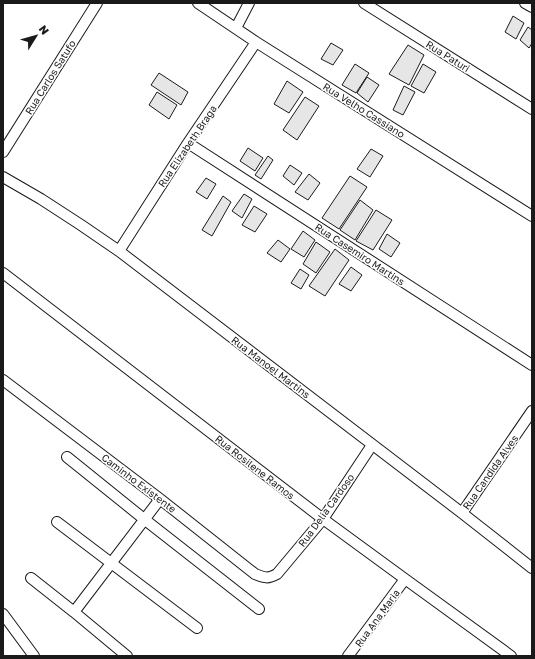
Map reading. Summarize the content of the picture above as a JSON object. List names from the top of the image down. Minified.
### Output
{"streets":{"street":["Rua Paturi","Rua Carlos Satufo","Rua Velho Cassiano","Rua Elizabeth Braga","Rua Casemiro Martins","Rua Manoel Martins","Rua Rosilene Ramos","Rua Candida Alves","Caminho Existente","Rua Delia Cardoso","Rua Ana Maria"]},"crossings":[["Rua Velho Cassiano","Rua Elizabeth Braga"],["Rua Elizabeth Braga","Rua Casemiro Martins"],["Rua Elizabeth Braga","Rua Manoel Martins"],["Rua Manoel Martins","Rua Candida Alves"],["Rua Manoel Martins","Rua Delia Cardoso"],["Rua Rosilene Ramos","Rua Delia Cardoso"],["Rua Rosilene Ramos","Rua Ana Maria"],["Caminho Existente","Rua Delia Cardoso"]],"north":"top right"}
